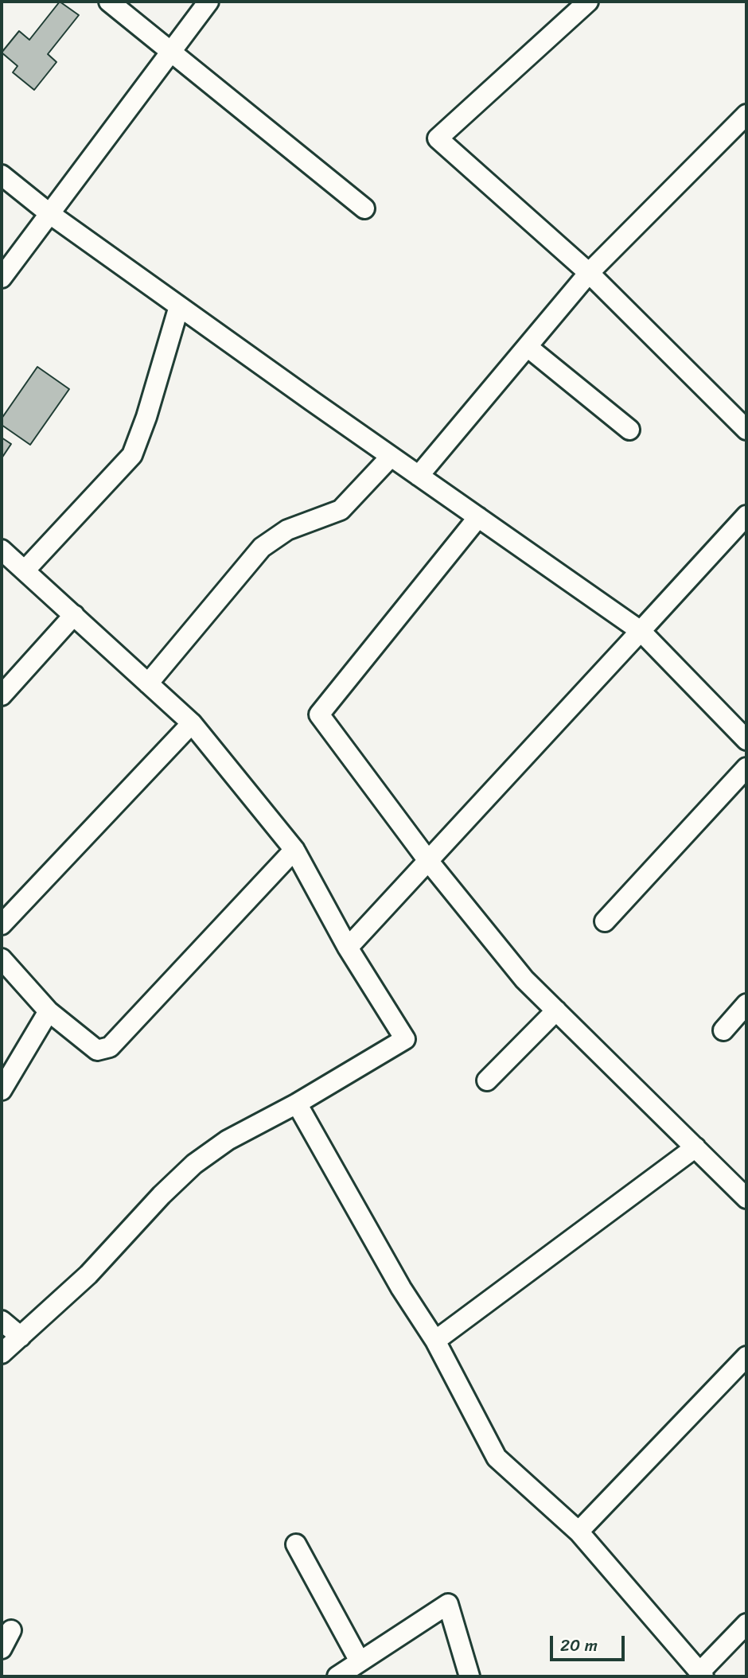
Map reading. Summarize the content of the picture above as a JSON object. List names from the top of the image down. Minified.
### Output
{"scale_bar":"20 m"}
